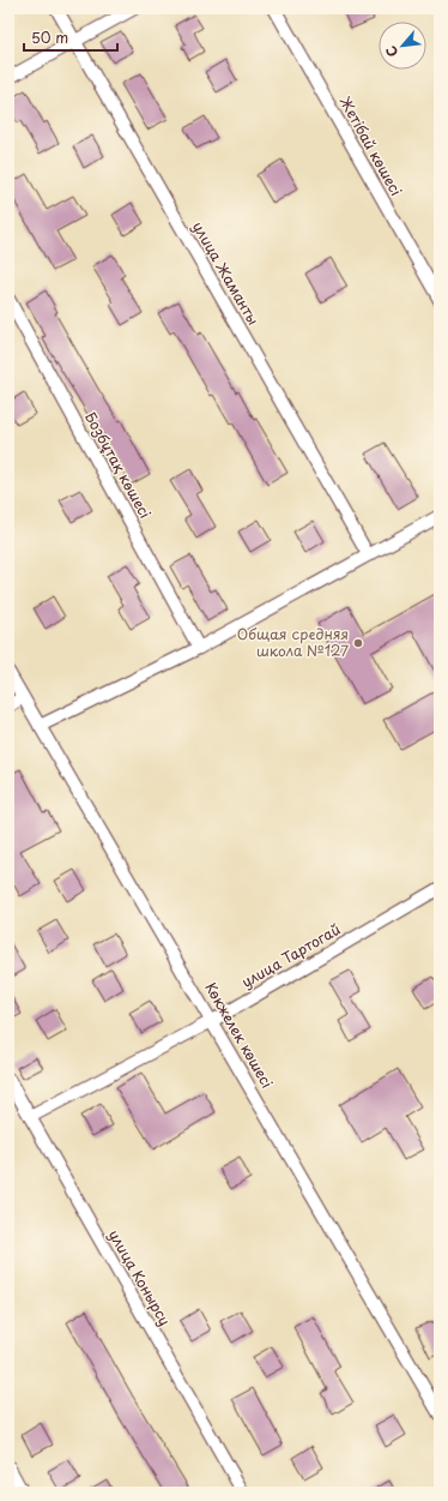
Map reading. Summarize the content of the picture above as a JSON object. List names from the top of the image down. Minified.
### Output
{"streets":{"street":["Жетібай көшесі","улица Жаманты","Бозбұтақ көшесі","улица Тартогай","Көкжелек көшесі","улица Конырсу"]},"crossings":[["улица Тартогай","Көкжелек көшесі"],["улица Тартогай","улица Конырсу"]],"places":["Общая средняя школа №127"],"scale_bar":"50 m","north":"bottom left"}
